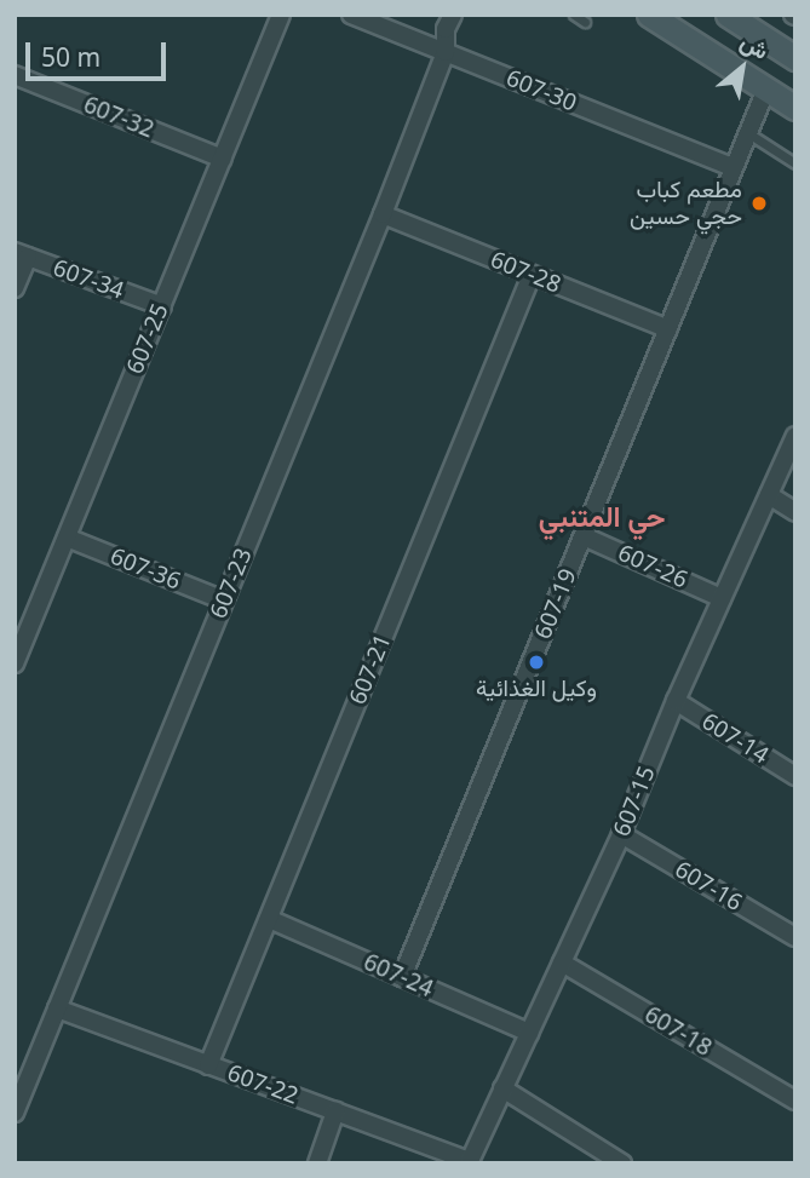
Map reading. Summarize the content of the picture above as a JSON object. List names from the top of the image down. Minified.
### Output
{"streets":{"street":["607-30","607-32","607-28","607-34","607-25","607-26","607-36","607-23","607-19","607-21","607-14","607-15","607-16","607-24","607-18","607-22"]},"crossings":[["607-30","607-23"],["607-30","607-19"],["607-32","607-25"],["607-28","607-23"],["607-28","607-19"],["607-28","607-21"],["607-34","607-25"],["607-25","607-36"],["607-26","607-19"],["607-26","607-15"],["607-36","607-23"],["607-23","607-22"],["607-19","607-24"],["607-21","607-24"],["607-21","607-22"],["607-14","607-15"],["607-15","607-16"],["607-15","607-24"],["607-15","607-18"],["607-15","607-22"]],"districts":["حي المتنبي"],"places":["مطعم كباب حجي حسين","وكيل الغذائية"],"scale_bar":"50 m","north":"top right"}
